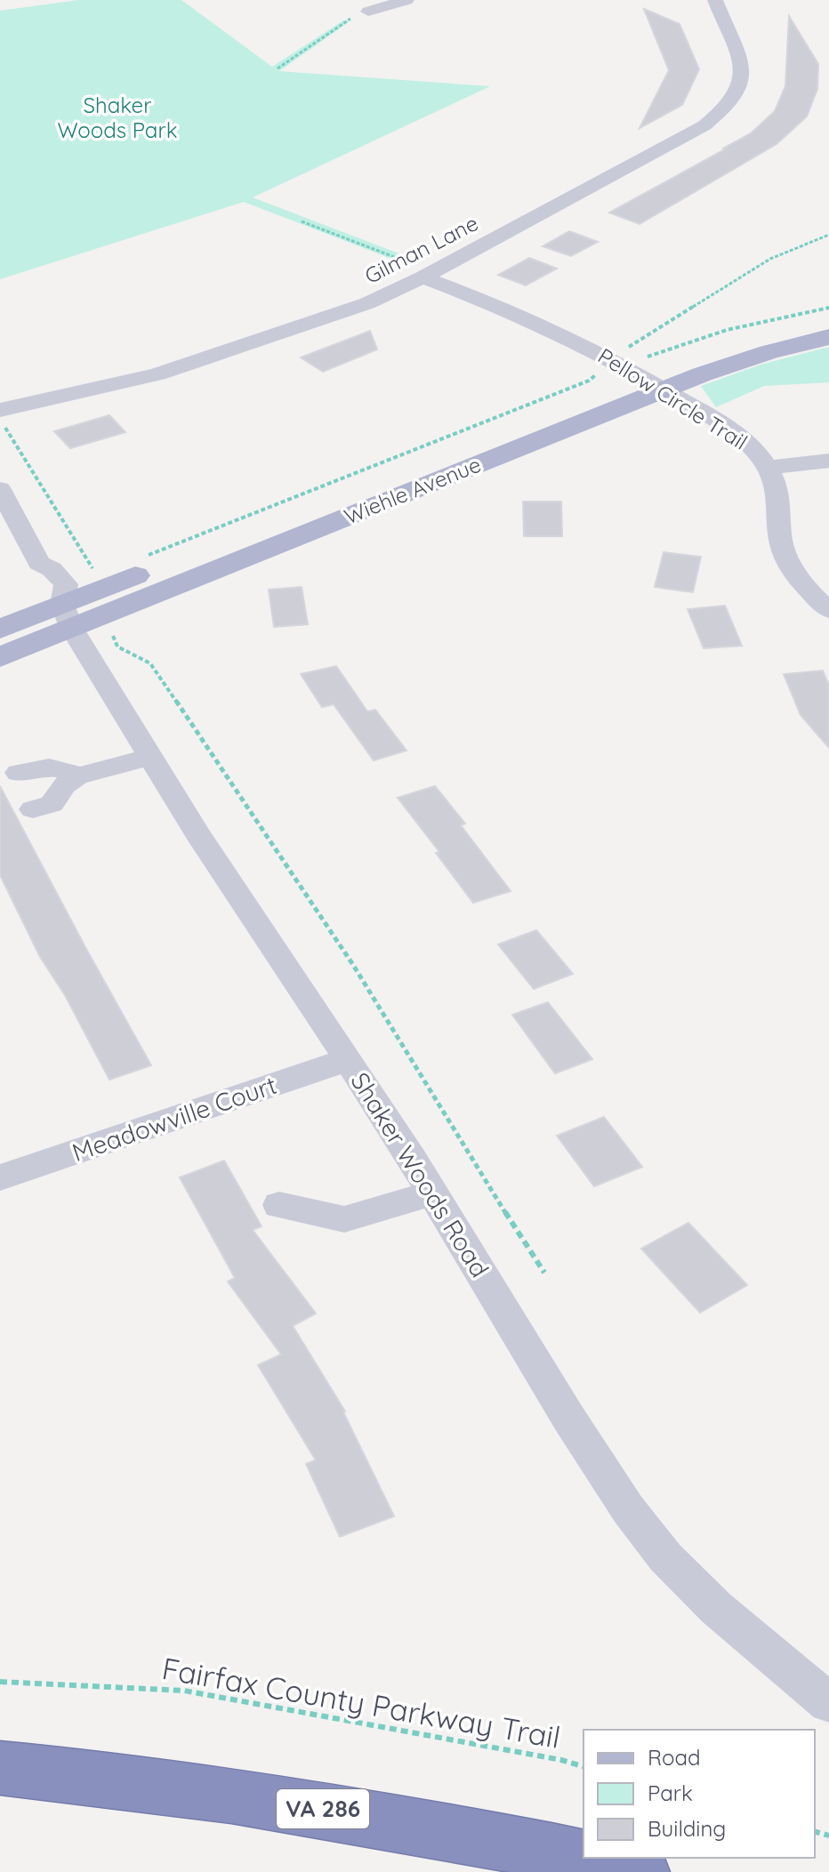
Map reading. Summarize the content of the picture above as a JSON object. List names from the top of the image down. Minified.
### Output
{"streets":{"highway":["VA 286"],"main road":["Wiehle Avenue"],"street":["Gilman Lane","Pellow Circle Trail","Meadowville Court","Shaker Woods Road"],"path":["Fairfax County Parkway Trail"]},"crossings":[["Gilman Lane","Pellow Circle Trail"],["Pellow Circle Trail","Wiehle Avenue"],["Wiehle Avenue","Shaker Woods Road"],["Meadowville Court","Shaker Woods Road"]],"parks":["Shaker Woods Park"],"legend":["Road","Park","Building"]}
